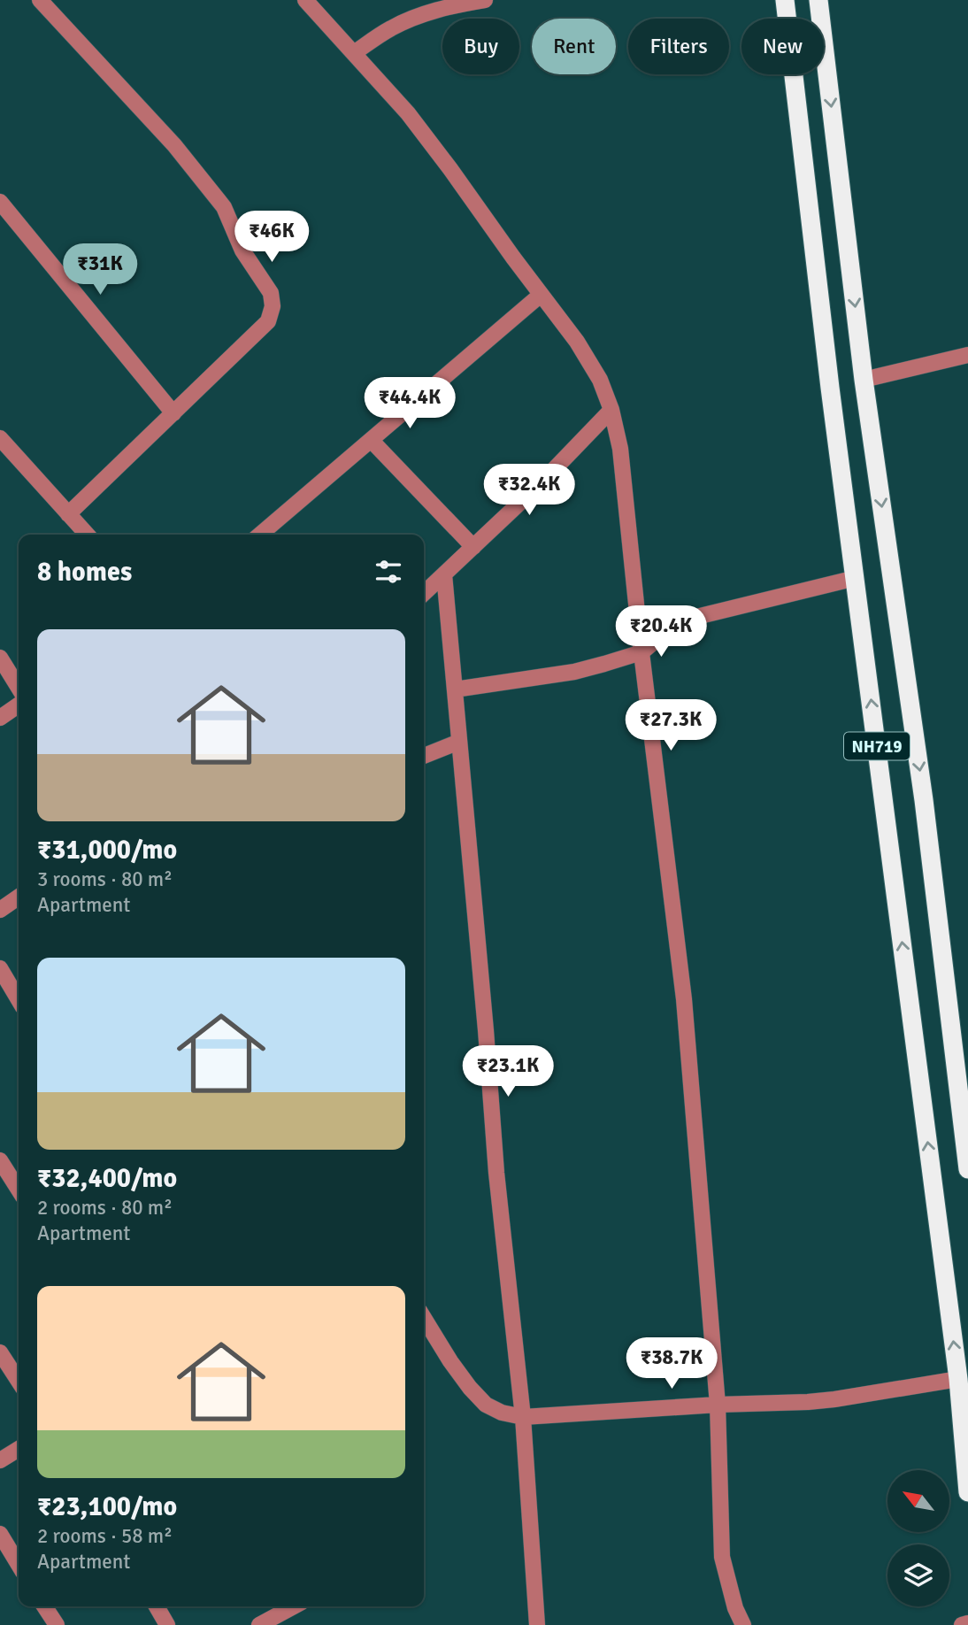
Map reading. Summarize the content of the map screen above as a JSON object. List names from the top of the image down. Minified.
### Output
{"streets":{"highway":["NH719"]},"north":"top left","page":{"chip":["Buy","Rent","Filters","New"],"price":["₹46K","₹31K","₹44.4K","₹32.4K","₹20.4K","₹27.3K","₹23.1K","₹38.7K"],"heading":"8 homes","list":[{"name":"₹31,000/mo","note":"3 rooms · 80 m² · Apartment"},{"name":"₹32,400/mo","note":"2 rooms · 80 m² · Apartment"},{"name":"₹23,100/mo","note":"2 rooms · 58 m² · Apartment"}]}}
